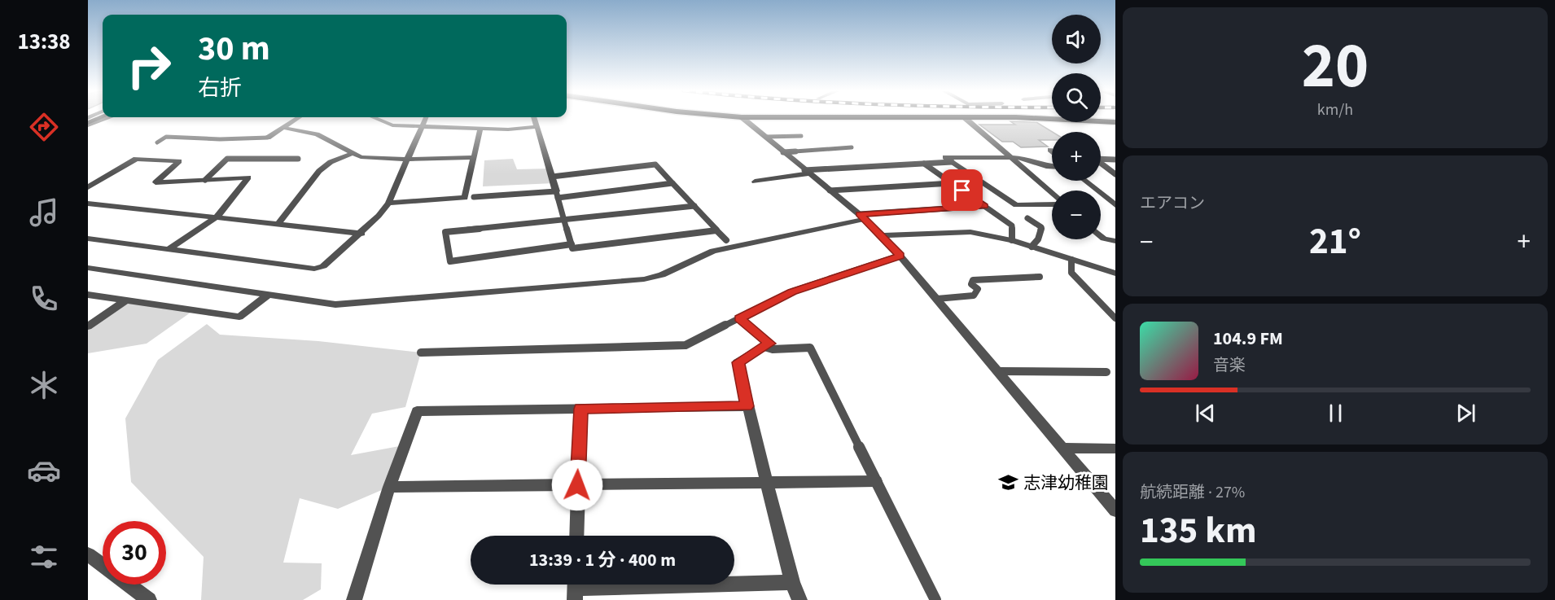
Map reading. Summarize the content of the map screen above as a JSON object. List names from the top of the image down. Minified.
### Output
{"places":{"school or university":["志津幼稚園"]},"page":{"tabs":"13:38","tile":[["20","km/h"],"エアコン",["航続距離 · 27%","135 km"]],"map_buttons":["+","−"],"turn":["30 m","右折"],"heat":["−","21°","+"],"song":["104.9 FM","音楽"],"limit":"30","trip":"13:39 · 1 分 · 400 m"}}
